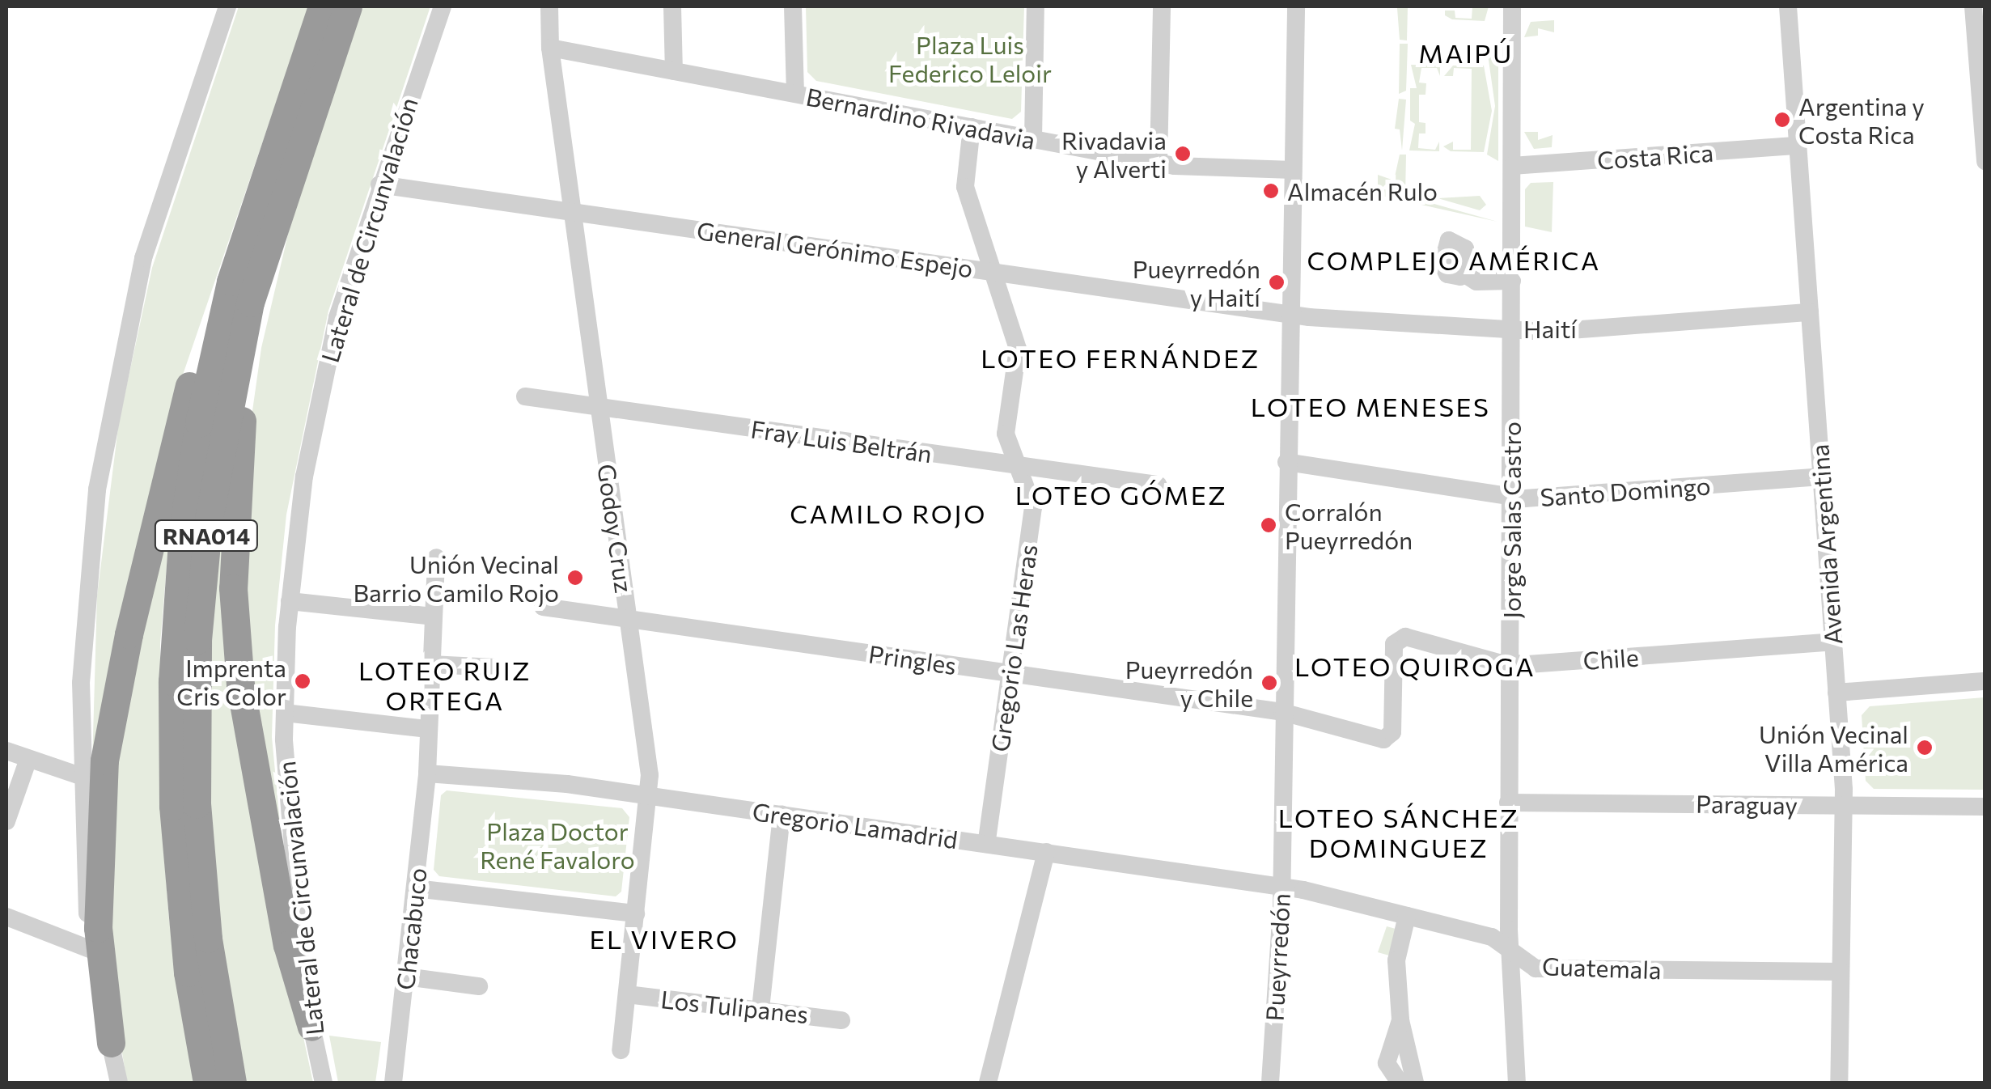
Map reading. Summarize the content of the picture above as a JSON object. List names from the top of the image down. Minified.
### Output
{"streets":{"highway":["RNA014"],"street":["Bernardino Rivadavia","Costa Rica","Lateral de Circunvalación","General Gerónimo Espejo","Haití","Fray Luis Beltrán","Santo Domingo","Jorge Salas Castro","Godoy Cruz","Avenida Argentina","Gregorio Las Heras","Chile","Pringles","Paraguay","Gregorio Lamadrid","Chacabuco","Pueyrredón","Guatemala","Los Tulipanes"]},"crossings":[["Bernardino Rivadavia","Godoy Cruz"],["Bernardino Rivadavia","Gregorio Las Heras"],["Bernardino Rivadavia","Pueyrredón"],["Costa Rica","Jorge Salas Castro"],["Costa Rica","Avenida Argentina"],["Lateral de Circunvalación","General Gerónimo Espejo"],["General Gerónimo Espejo","Haití"],["General Gerónimo Espejo","Godoy Cruz"],["General Gerónimo Espejo","Gregorio Las Heras"],["General Gerónimo Espejo","Pueyrredón"],["Haití","Jorge Salas Castro"],["Haití","Avenida Argentina"],["Haití","Pueyrredón"],["Fray Luis Beltrán","Godoy Cruz"],["Fray Luis Beltrán","Gregorio Las Heras"],["Santo Domingo","Jorge Salas Castro"],["Santo Domingo","Avenida Argentina"],["Santo Domingo","Pueyrredón"],["Jorge Salas Castro","Chile"],["Jorge Salas Castro","Paraguay"],["Jorge Salas Castro","Guatemala"],["Godoy Cruz","Pringles"],["Godoy Cruz","Gregorio Lamadrid"],["Godoy Cruz","Los Tulipanes"],["Avenida Argentina","Chile"],["Avenida Argentina","Paraguay"],["Avenida Argentina","Guatemala"],["Gregorio Las Heras","Pringles"],["Gregorio Las Heras","Gregorio Lamadrid"],["Chile","Pringles"],["Chile","Pueyrredón"],["Pringles","Pueyrredón"],["Gregorio Lamadrid","Chacabuco"],["Gregorio Lamadrid","Pueyrredón"],["Gregorio Lamadrid","Guatemala"],["Pueyrredón","Guatemala"]],"districts":["MAIPÚ","COMPLEJO AMÉRICA","LOTEO FERNÁNDEZ","LOTEO MENESES","LOTEO GÓMEZ","CAMILO ROJO","LOTEO QUIROGA","LOTEO RUIZ ORTEGA","LOTEO SÁNCHEZ DOMINGUEZ","EL VIVERO"],"parks":["Plaza Luis Federico Leloir","Plaza Doctor René Favaloro"],"places":["Argentina y Costa Rica","Rivadavia y Alverti","Almacén Rulo","Pueyrredón y Haití","Corralón Pueyrredón","Unión Vecinal Barrio Camilo Rojo","Imprenta Cris Color","Pueyrredón y Chile","Unión Vecinal Villa América"]}
